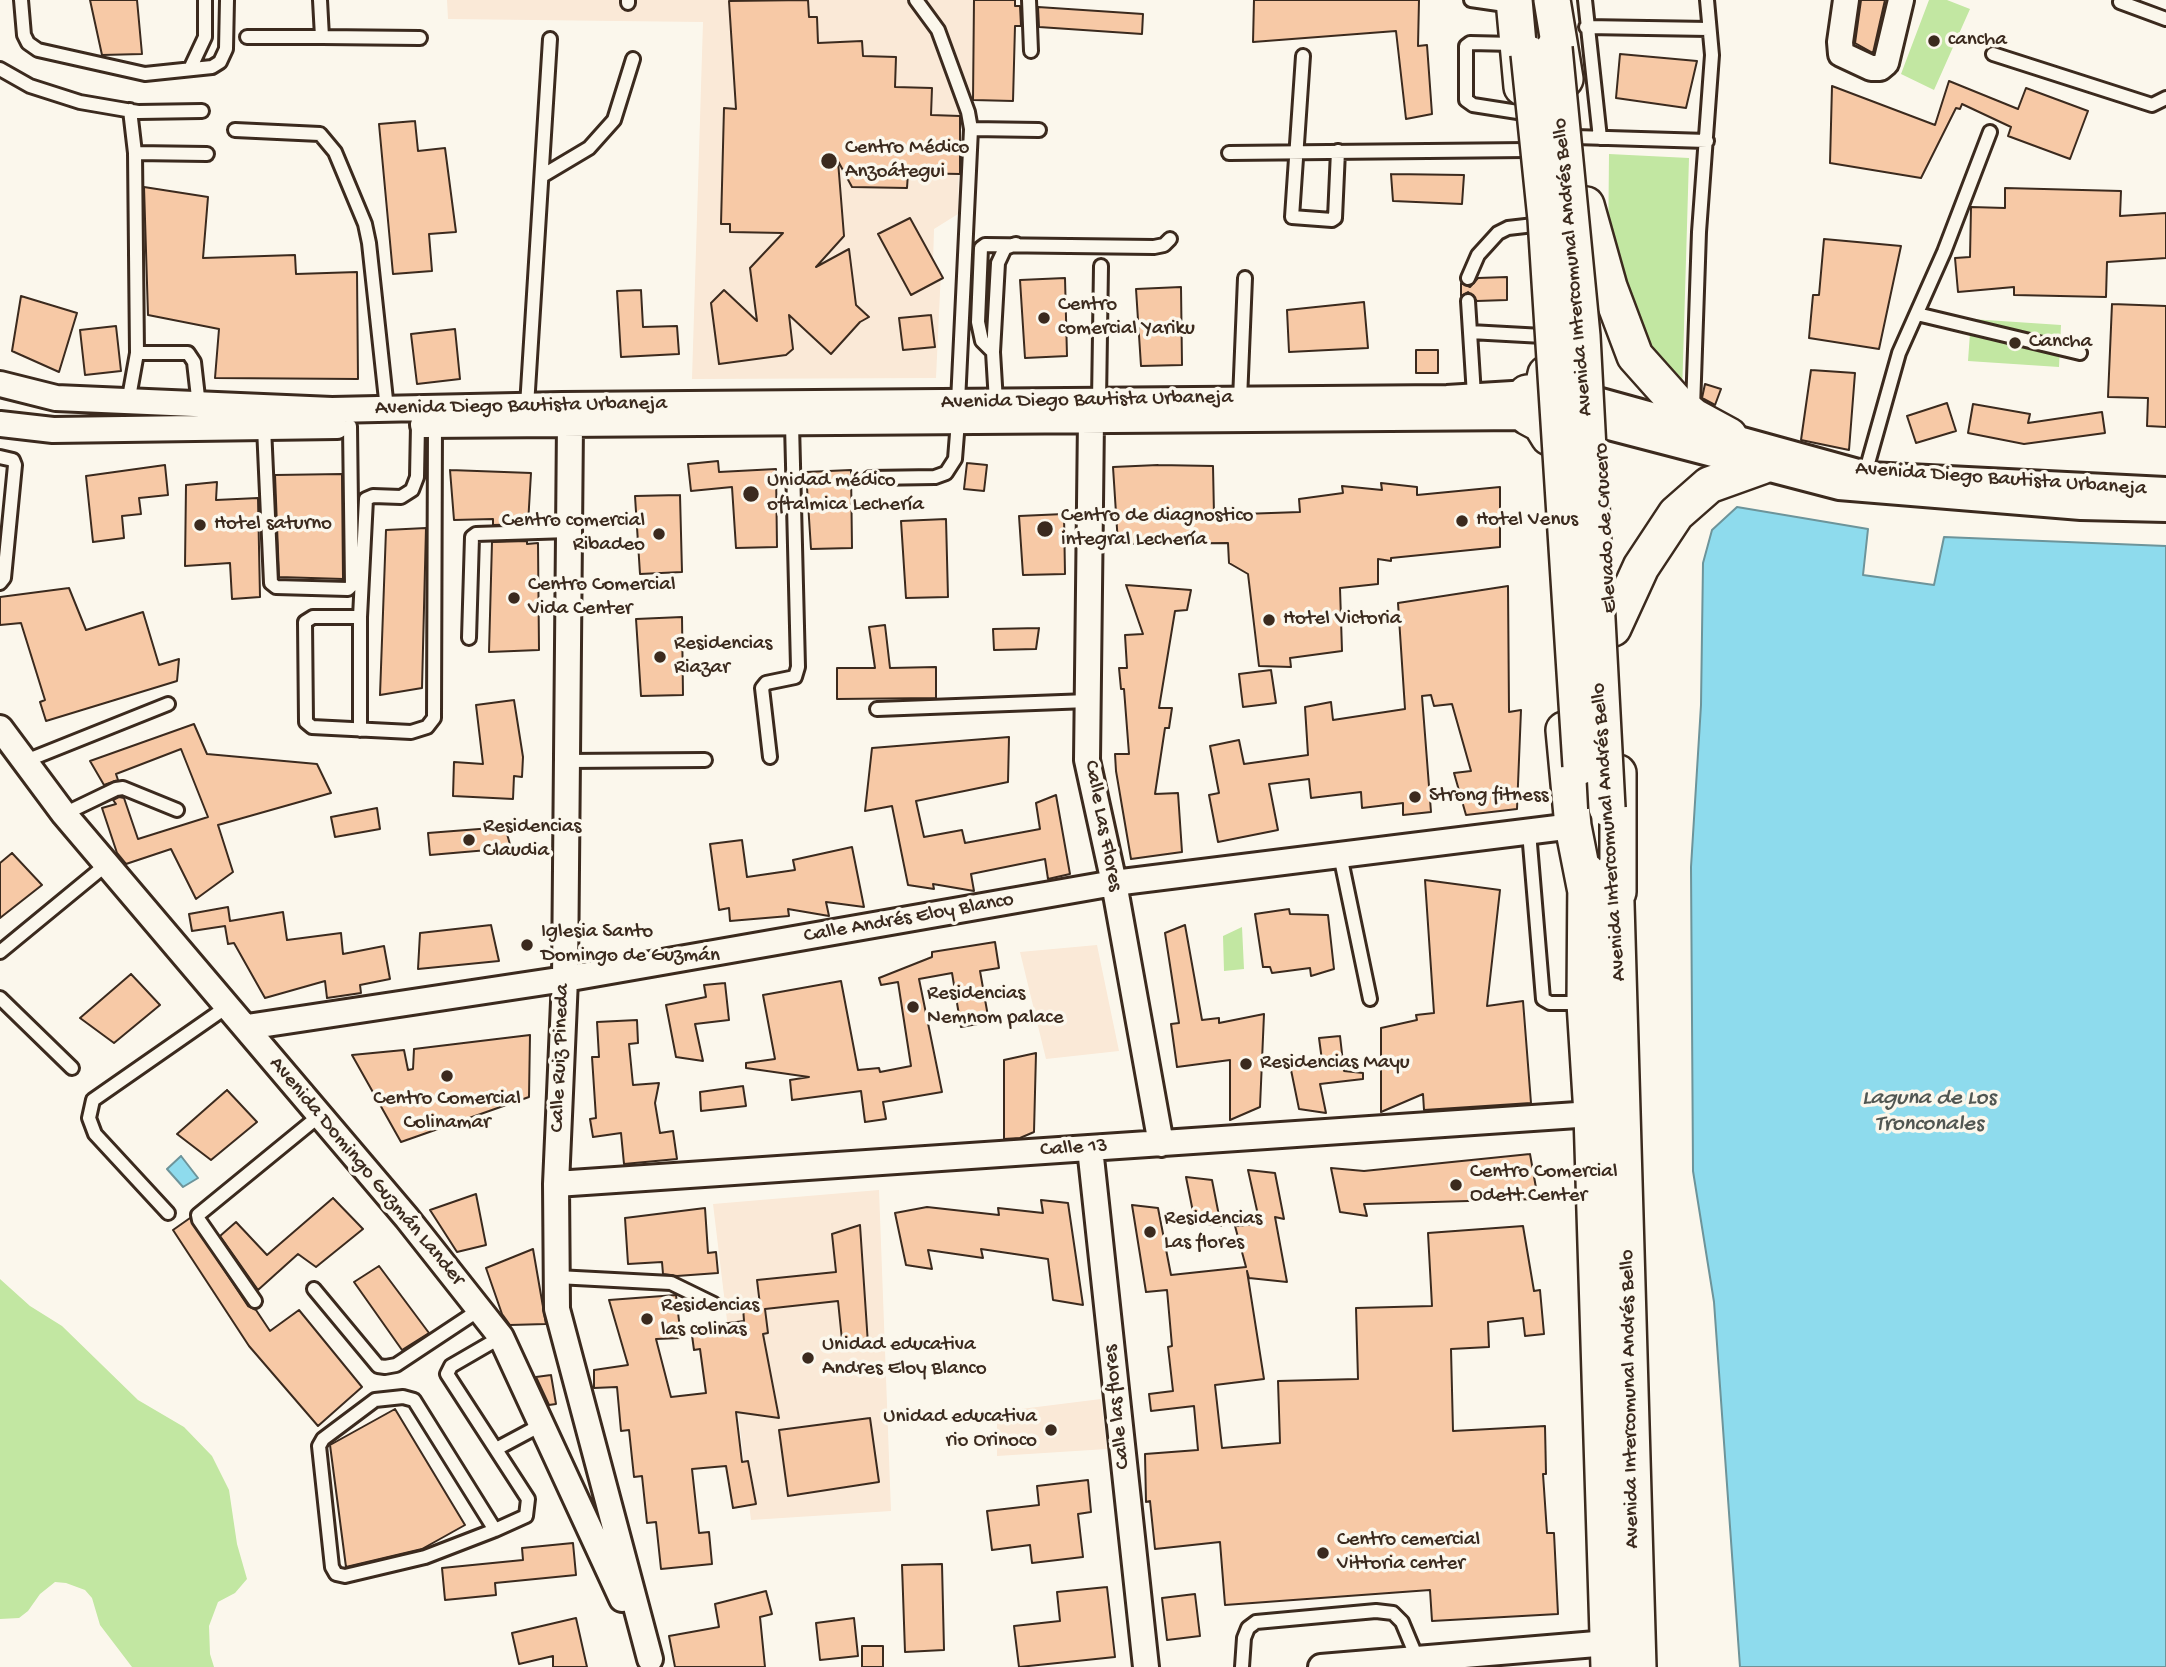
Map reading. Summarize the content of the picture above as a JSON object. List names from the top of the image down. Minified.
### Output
{"streets":{"main road":["Avenida Intercomunal Andrés Bello","Elevado de Crucero"],"street":["Avenida Diego Bautista Urbaneja","Calle Las Flores","Calle Andrés Eloy Blanco","Calle Ruiz Pineda","Calle 13","Avenida Domingo Guzmán Lander","Calle las flores"]},"crossings":[["Avenida Intercomunal Andrés Bello","Elevado de Crucero"],["Avenida Intercomunal Andrés Bello","Calle Andrés Eloy Blanco"],["Avenida Intercomunal Andrés Bello","Calle 13"],["Avenida Diego Bautista Urbaneja","Elevado de Crucero"],["Avenida Diego Bautista Urbaneja","Calle Las Flores"],["Avenida Diego Bautista Urbaneja","Calle Ruiz Pineda"],["Calle Las Flores","Calle Andrés Eloy Blanco"],["Calle Las Flores","Calle 13"],["Calle Andrés Eloy Blanco","Calle Ruiz Pineda"],["Calle Andrés Eloy Blanco","Avenida Domingo Guzmán Lander"],["Calle Ruiz Pineda","Calle 13"],["Calle Ruiz Pineda","Avenida Domingo Guzmán Lander"],["Calle 13","Calle las flores"]],"water":["Laguna de Los Tronconales"],"places":["cancha","Centro Médico Anzoátegui","Centro comercial Yariku","Cancha","Unidad médico oftalmica Lechería","Hotel Venus","Hotel saturno","Centro de diagnostico integral Lechería","Centro comercial Ribadeo","Centro Comercial Vida Center","Hotel Victoria","Residencias Riazar","Strong fitness","Residencias Claudia","Iglesia Santo Domingo de Guzmán","Residencias Nemnom palace","Residencias Mayu","Centro Comercial Colinamar","Centro Comercial Odett Center","Residencias Las flores","Residencias las colinas","Unidad educativa Andres Eloy Blanco","Unidad educativa rio Orinoco","Centro cemercial Vittoria center"]}
